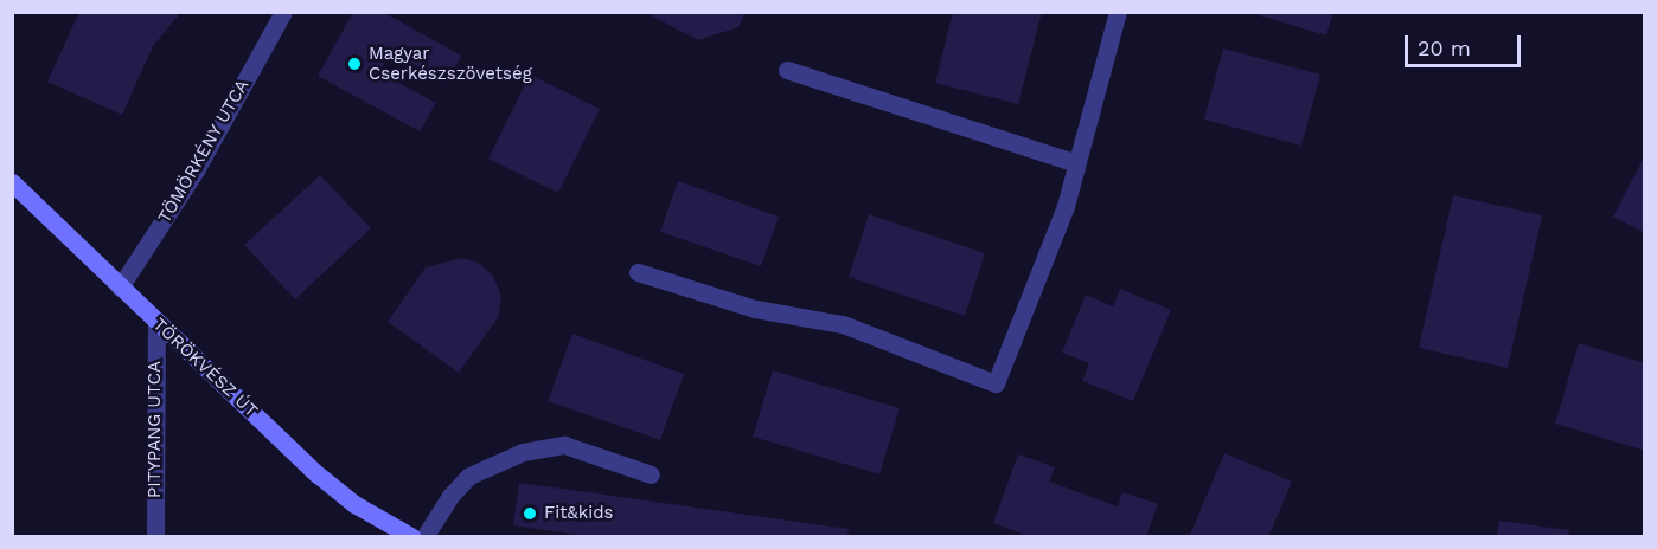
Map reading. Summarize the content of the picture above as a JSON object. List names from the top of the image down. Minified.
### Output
{"streets":{"street":["TÖMÖRKÉNY UTCA","TÖRÖKVÉSZ ÚT","PITYPANG UTCA"]},"crossings":[["TÖMÖRKÉNY UTCA","TÖRÖKVÉSZ ÚT"],["TÖRÖKVÉSZ ÚT","PITYPANG UTCA"]],"places":["Magyar Cserkészszövetség","Fit&kids"],"scale_bar":"20 m"}
